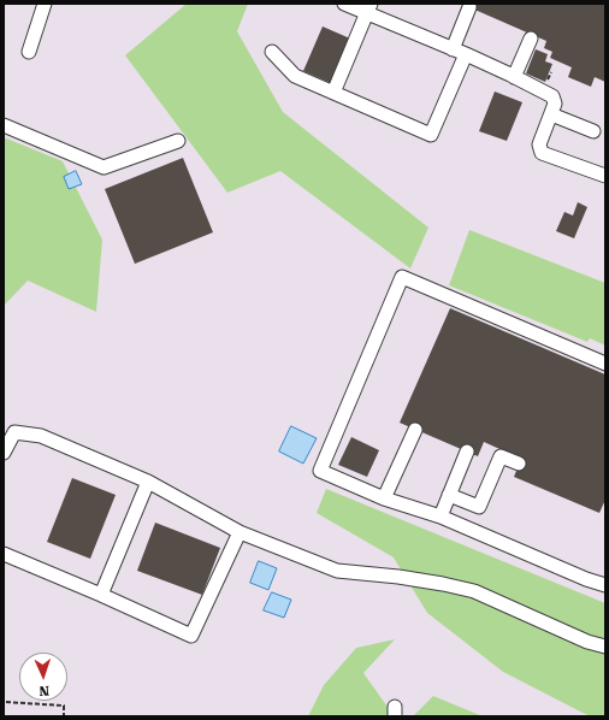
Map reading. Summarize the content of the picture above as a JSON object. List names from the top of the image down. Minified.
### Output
{"north":"bottom"}
